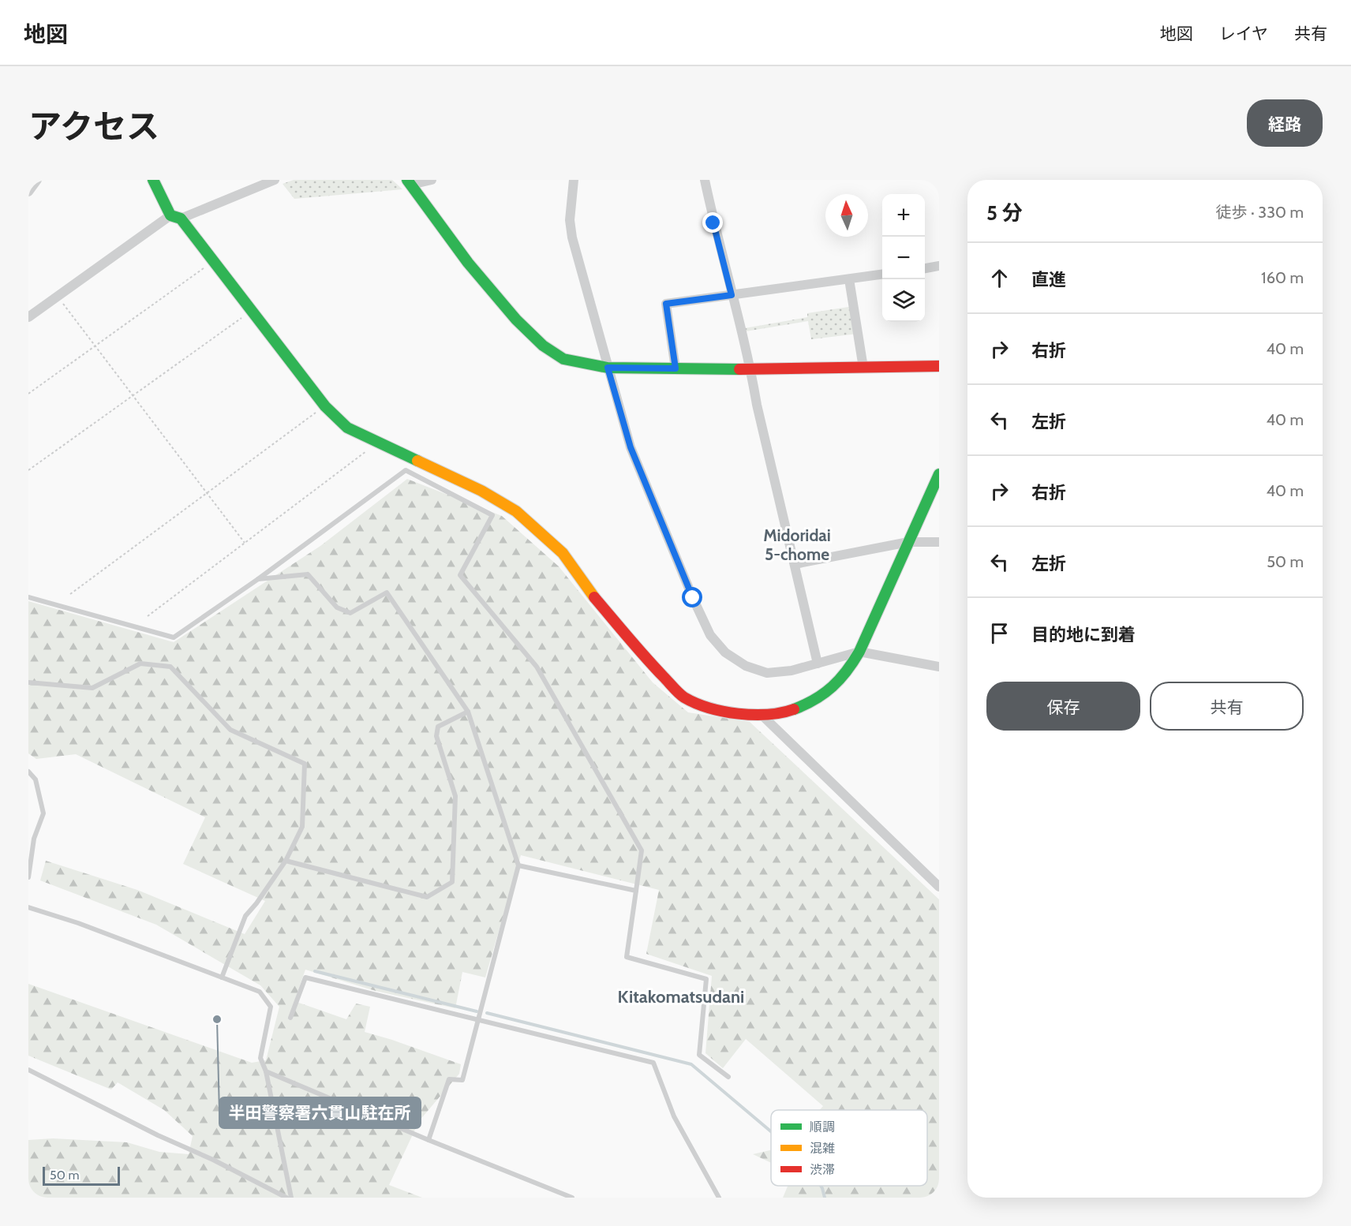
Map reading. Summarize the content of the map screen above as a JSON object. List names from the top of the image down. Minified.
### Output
{"districts":["Midoridai 5-chome","Kitakomatsudani"],"places":["半田警察署六貫山駐在所"],"legend":["順調","混雑","渋滞"],"scale_bar":"50 m","north":"top","page":{"header":"地図","nav":["地図","レイヤ","共有"],"title":"アクセス","buttons":["経路",["保存","共有"]],"heading":["5 分","徒歩 · 330 m"],"map_buttons":["+","−"],"list":[["直進","160 m"],["右折","40 m"],["左折","40 m"],["右折","40 m"],["左折","50 m"],"目的地に到着"],"scale":"50 m"}}
